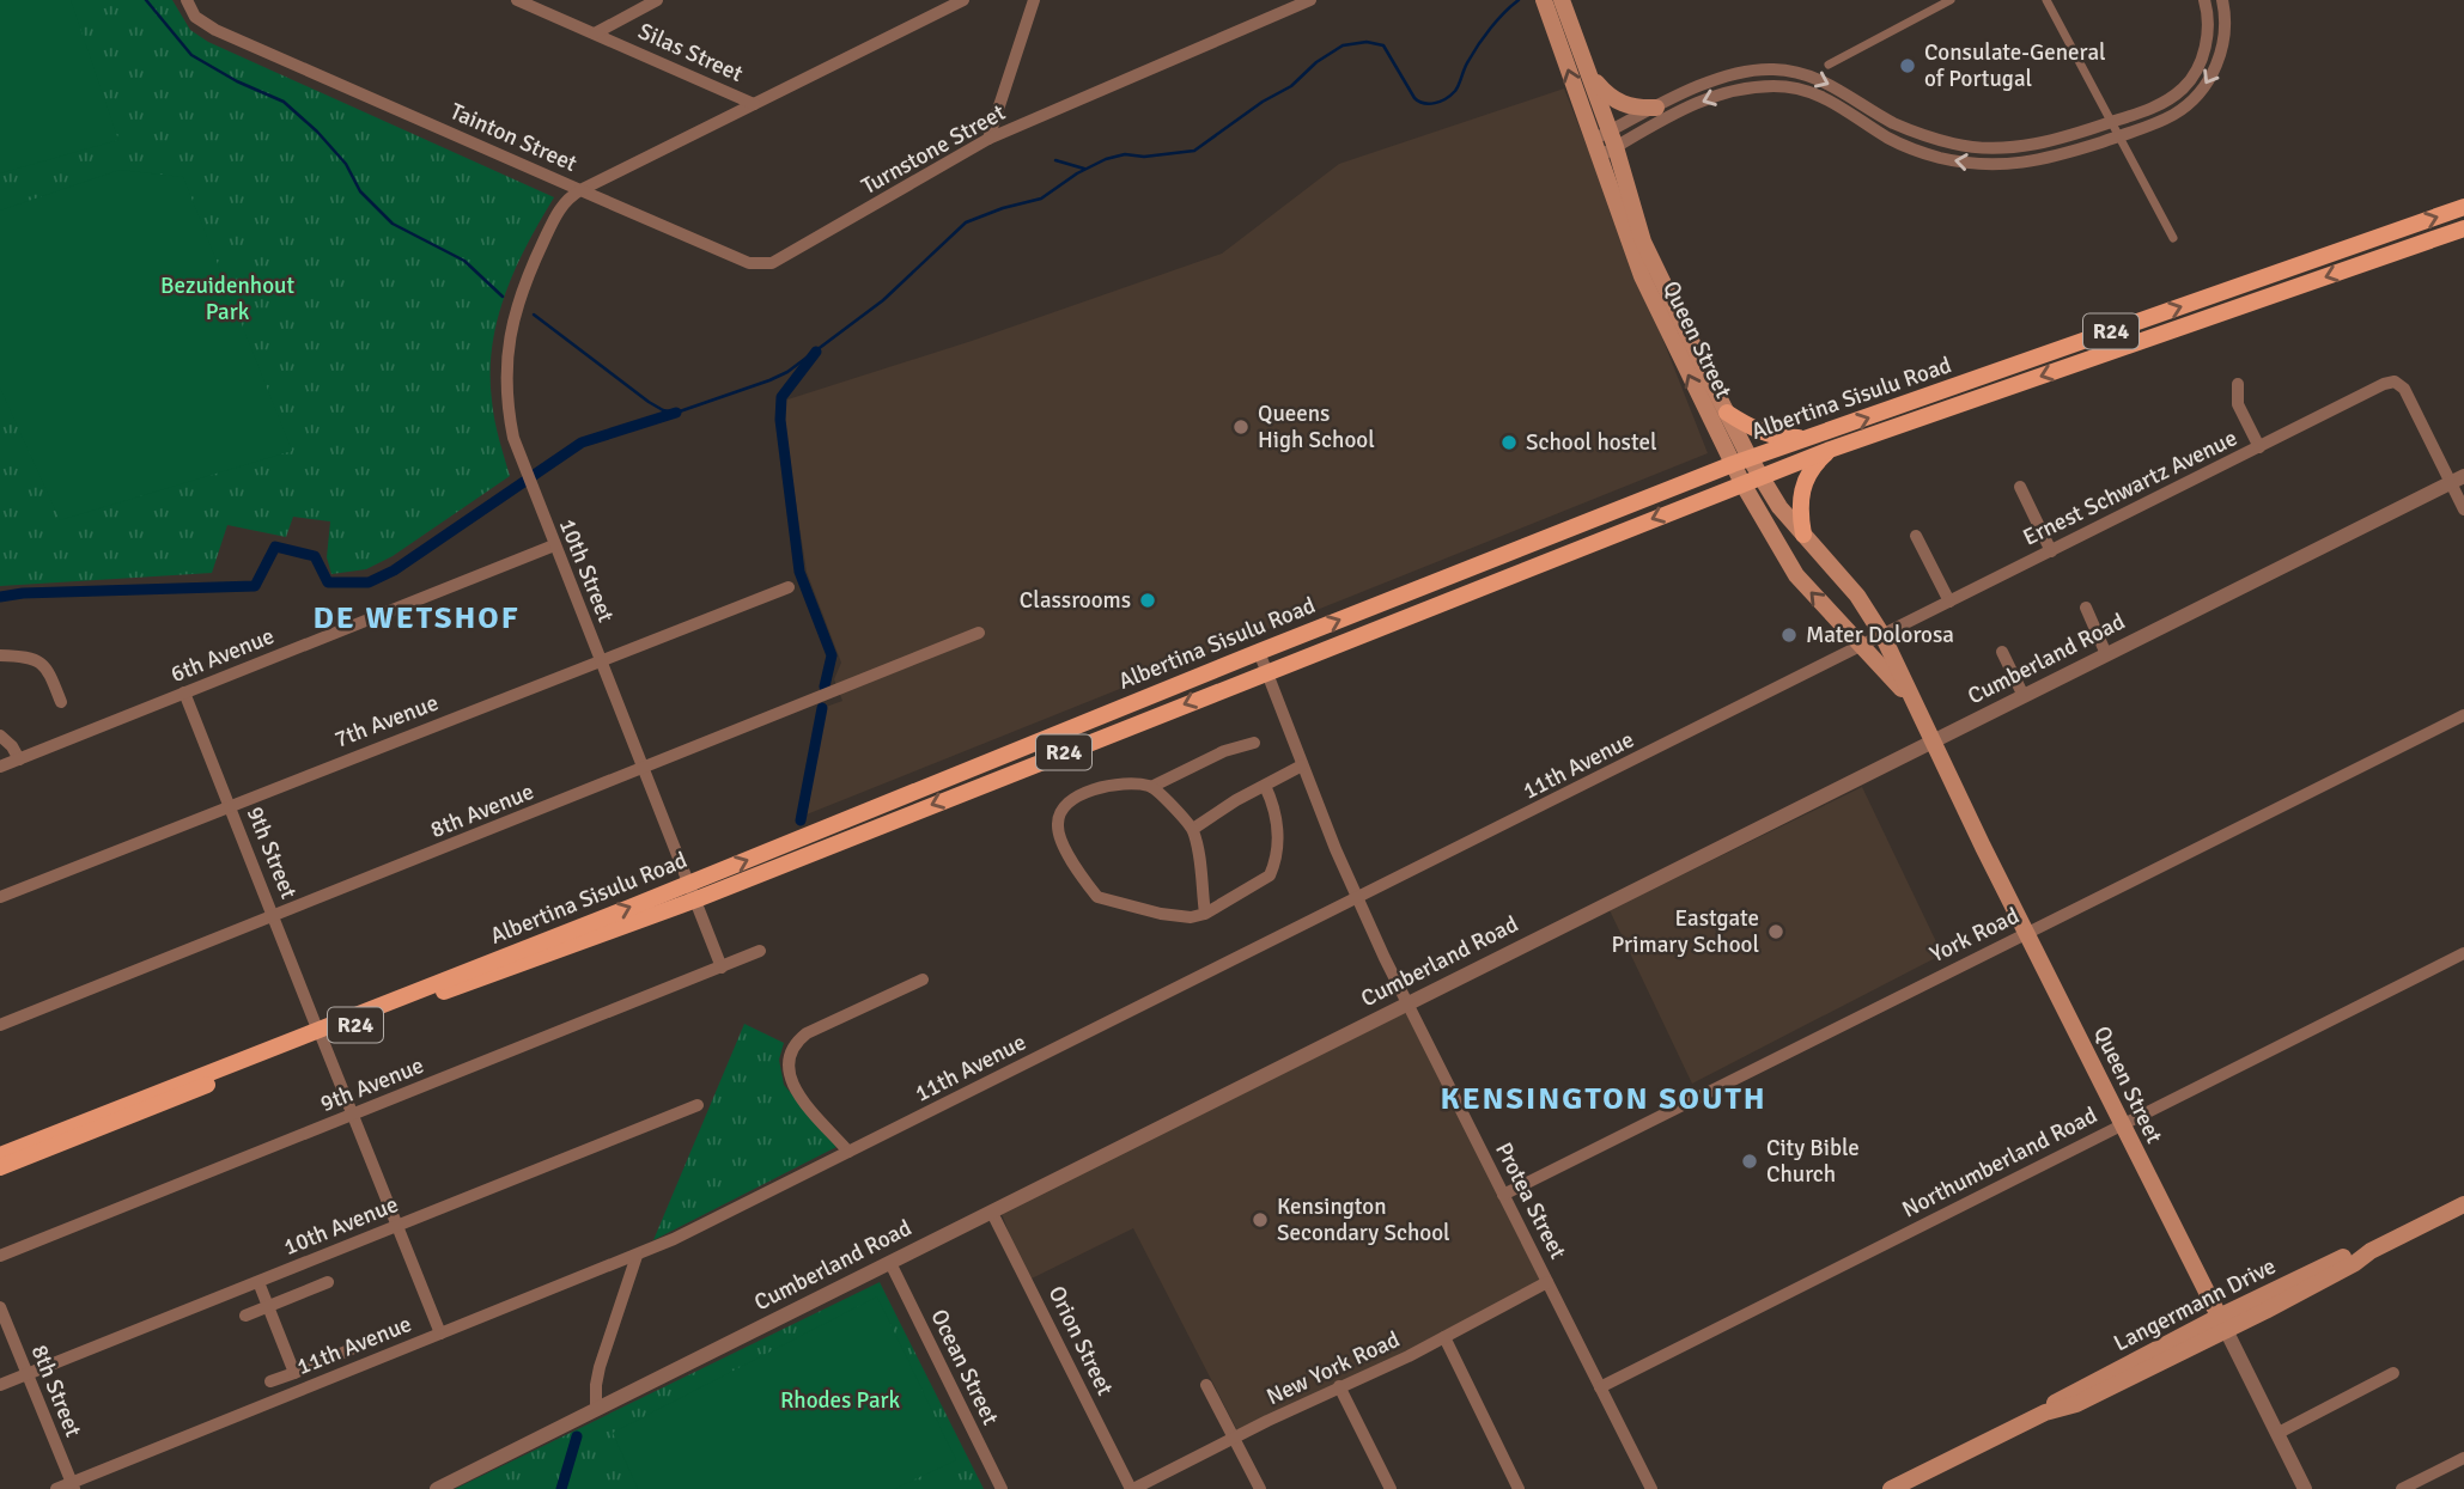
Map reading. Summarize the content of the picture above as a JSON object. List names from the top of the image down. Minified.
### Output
{"streets":{"main road":["R24","Queen Street","Albertina Sisulu Road","Langermann Drive"],"street":["Silas Street","Tainton Street","Turnstone Street","Ernest Schwartz Avenue","10th Street","6th Avenue","Cumberland Road","7th Avenue","11th Avenue","8th Avenue","9th Street","York Road","9th Avenue","Northumberland Road","Protea Street","10th Avenue","Orion Street","Ocean Street","New York Road","8th Street"]},"crossings":[["Silas Street","Tainton Street"],["Tainton Street","Turnstone Street"],["Tainton Street","10th Street"],["Turnstone Street","10th Street"],["Queen Street","Albertina Sisulu Road"],["Queen Street","Ernest Schwartz Avenue"],["Queen Street","Cumberland Road"],["Queen Street","11th Avenue"],["Queen Street","York Road"],["Queen Street","Northumberland Road"],["Queen Street","Langermann Drive"],["Albertina Sisulu Road","10th Street"],["Albertina Sisulu Road","9th Street"],["Albertina Sisulu Road","Protea Street"],["Ernest Schwartz Avenue","Cumberland Road"],["Ernest Schwartz Avenue","11th Avenue"],["10th Street","6th Avenue"],["10th Street","7th Avenue"],["10th Street","8th Avenue"],["10th Street","9th Avenue"],["6th Avenue","9th Street"],["Cumberland Road","Protea Street"],["Cumberland Road","Orion Street"],["Cumberland Road","Ocean Street"],["7th Avenue","9th Street"],["11th Avenue","9th Street"],["11th Avenue","Protea Street"],["11th Avenue","8th Street"],["8th Avenue","9th Street"],["9th Street","9th Avenue"],["9th Street","10th Avenue"],["York Road","Protea Street"],["Northumberland Road","Protea Street"],["Protea Street","New York Road"],["10th Avenue","8th Street"],["Orion Street","New York Road"]],"districts":["DE WETSHOF","KENSINGTON SOUTH"],"parks":["Bezuidenhout Park","Rhodes Park"],"places":["Consulate-General of Portugal","Queens High School","School hostel","Classrooms","Mater Dolorosa","Eastgate Primary School","City Bible Church","Kensington Secondary School"]}
